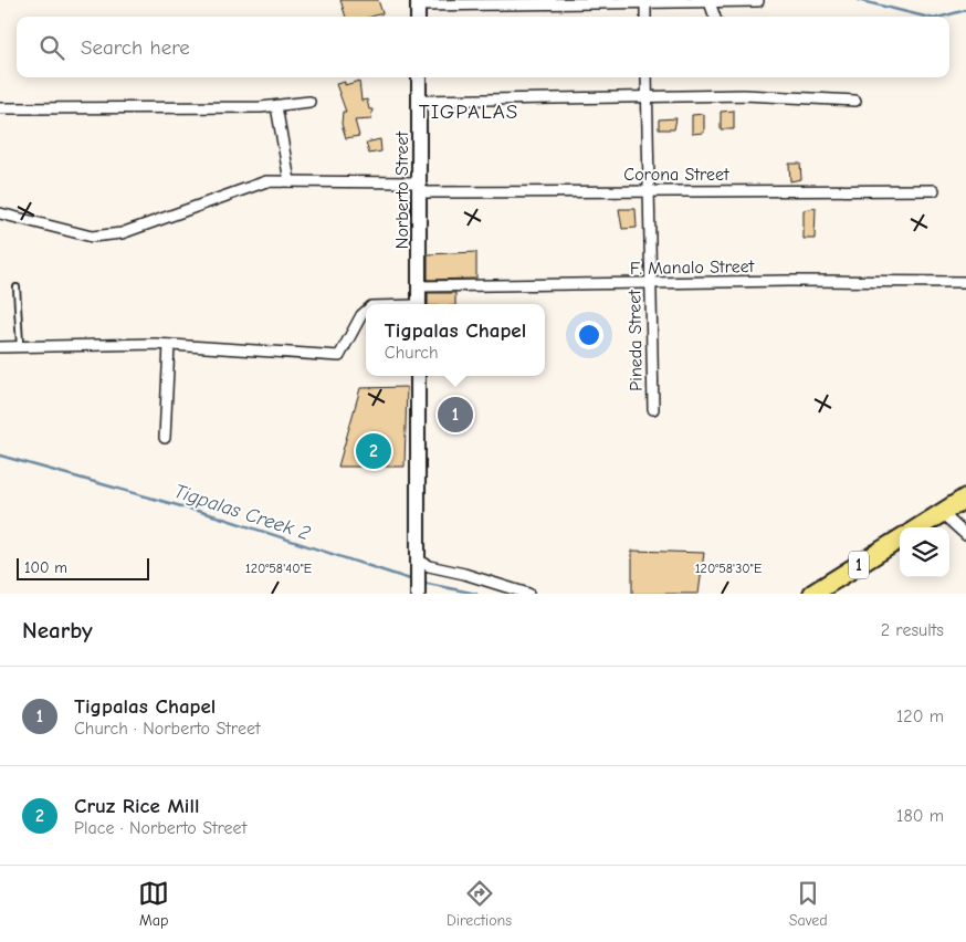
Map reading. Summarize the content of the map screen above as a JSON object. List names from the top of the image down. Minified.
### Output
{"streets":{"highway":["1"],"main road":["Norberto Street"],"street":["Corona Street","F. Manalo Street","Pineda Street"]},"crossings":[["Corona Street","Norberto Street"],["Corona Street","Pineda Street"],["Norberto Street","F. Manalo Street"],["F. Manalo Street","Pineda Street"]],"districts":["TIGPALAS"],"water":["Tigpalas Creek 2"],"scale_bar":"100 m","page":{"search":"Search here","popup":["Tigpalas Chapel","Church"],"pins":["1","2"],"scale":"100 m","heading":["Nearby","2 results"],"list":[{"mark":"1","name":"Tigpalas Chapel","note":"Church · Norberto Street","value":"120 m"},{"mark":"2","name":"Cruz Rice Mill","note":"Place · Norberto Street","value":"180 m"}],"nav":["Map","Directions","Saved"]},"coordinates":["120°58'40\"E","120°58'30\"E"]}
